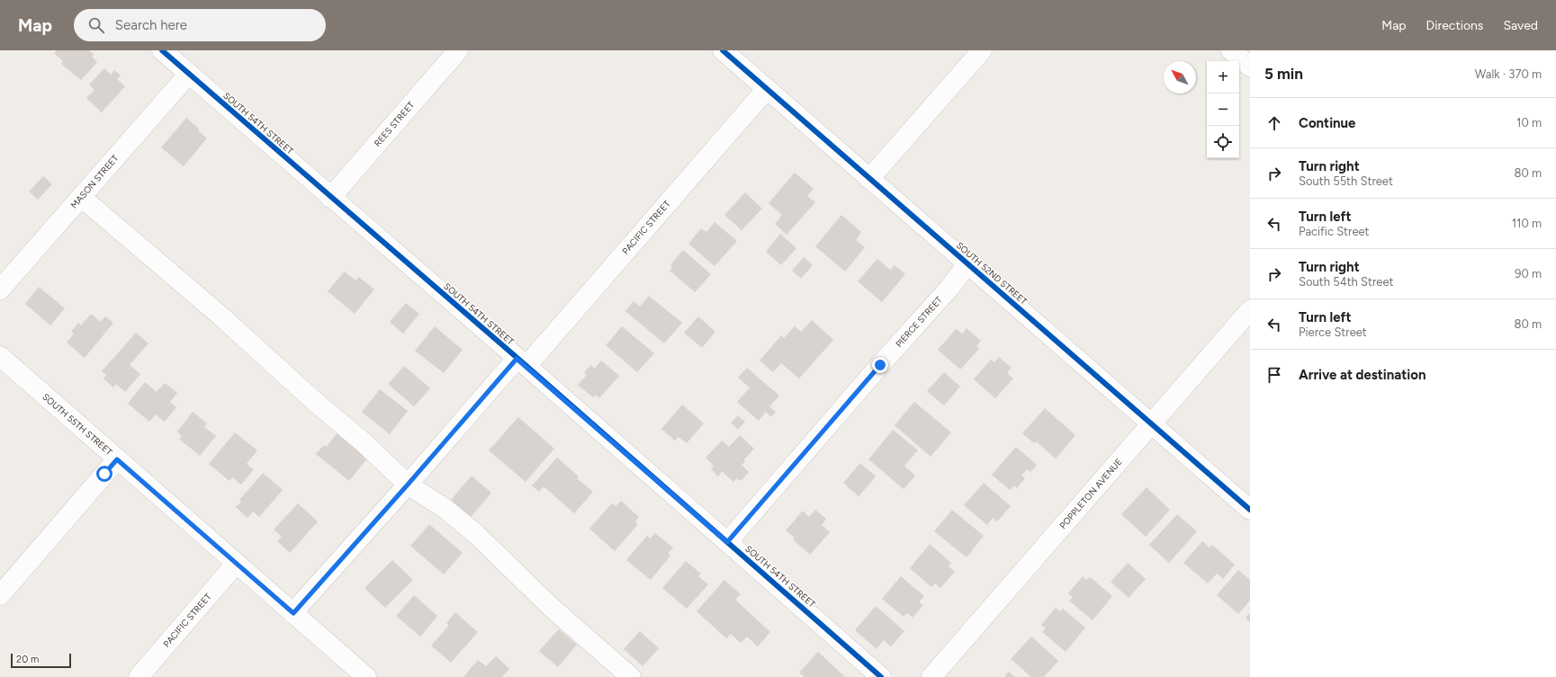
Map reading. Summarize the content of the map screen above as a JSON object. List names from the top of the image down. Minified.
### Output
{"streets":{"street":["SOUTH 54TH STREET","REES STREET","MASON STREET","PACIFIC STREET","SOUTH 52ND STREET","PIERCE STREET","SOUTH 55TH STREET","POPPLETON AVENUE"]},"crossings":[["SOUTH 54TH STREET","REES STREET"],["SOUTH 54TH STREET","MASON STREET"],["SOUTH 54TH STREET","PACIFIC STREET"],["SOUTH 54TH STREET","PIERCE STREET"],["PACIFIC STREET","SOUTH 52ND STREET"],["PACIFIC STREET","SOUTH 55TH STREET"],["SOUTH 52ND STREET","PIERCE STREET"],["SOUTH 52ND STREET","POPPLETON AVENUE"]],"scale_bar":"20 m","north":"top left","page":{"header":"Map","search":"Search here","nav":["Map","Directions","Saved"],"heading":["5 min","Walk · 370 m"],"map_buttons":["+","−"],"list":[["Continue","10 m"],["Turn right","South 55th Street","80 m"],["Turn left","Pacific Street","110 m"],["Turn right","South 54th Street","90 m"],["Turn left","Pierce Street","80 m"],"Arrive at destination"],"scale":"20 m"}}
